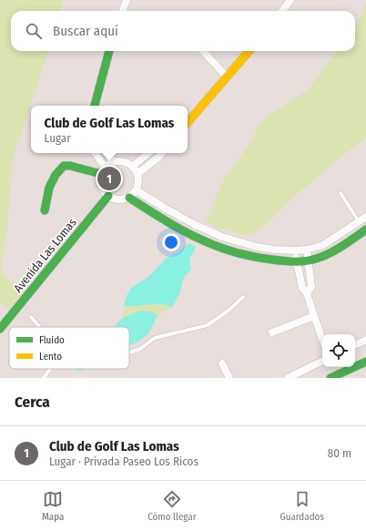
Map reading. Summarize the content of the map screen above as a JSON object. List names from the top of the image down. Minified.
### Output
{"streets":{"street":["Avenida Las Lomas"]},"legend":["Fluido","Lento"],"page":{"search":"Buscar aquí","popup":["Club de Golf Las Lomas","Lugar"],"pins":"1","heading":"Cerca","list":[{"mark":"1","name":"Club de Golf Las Lomas","note":"Lugar · Privada Paseo Los Ricos","value":"80 m"}],"nav":["Mapa","Cómo llegar","Guardados"]}}
